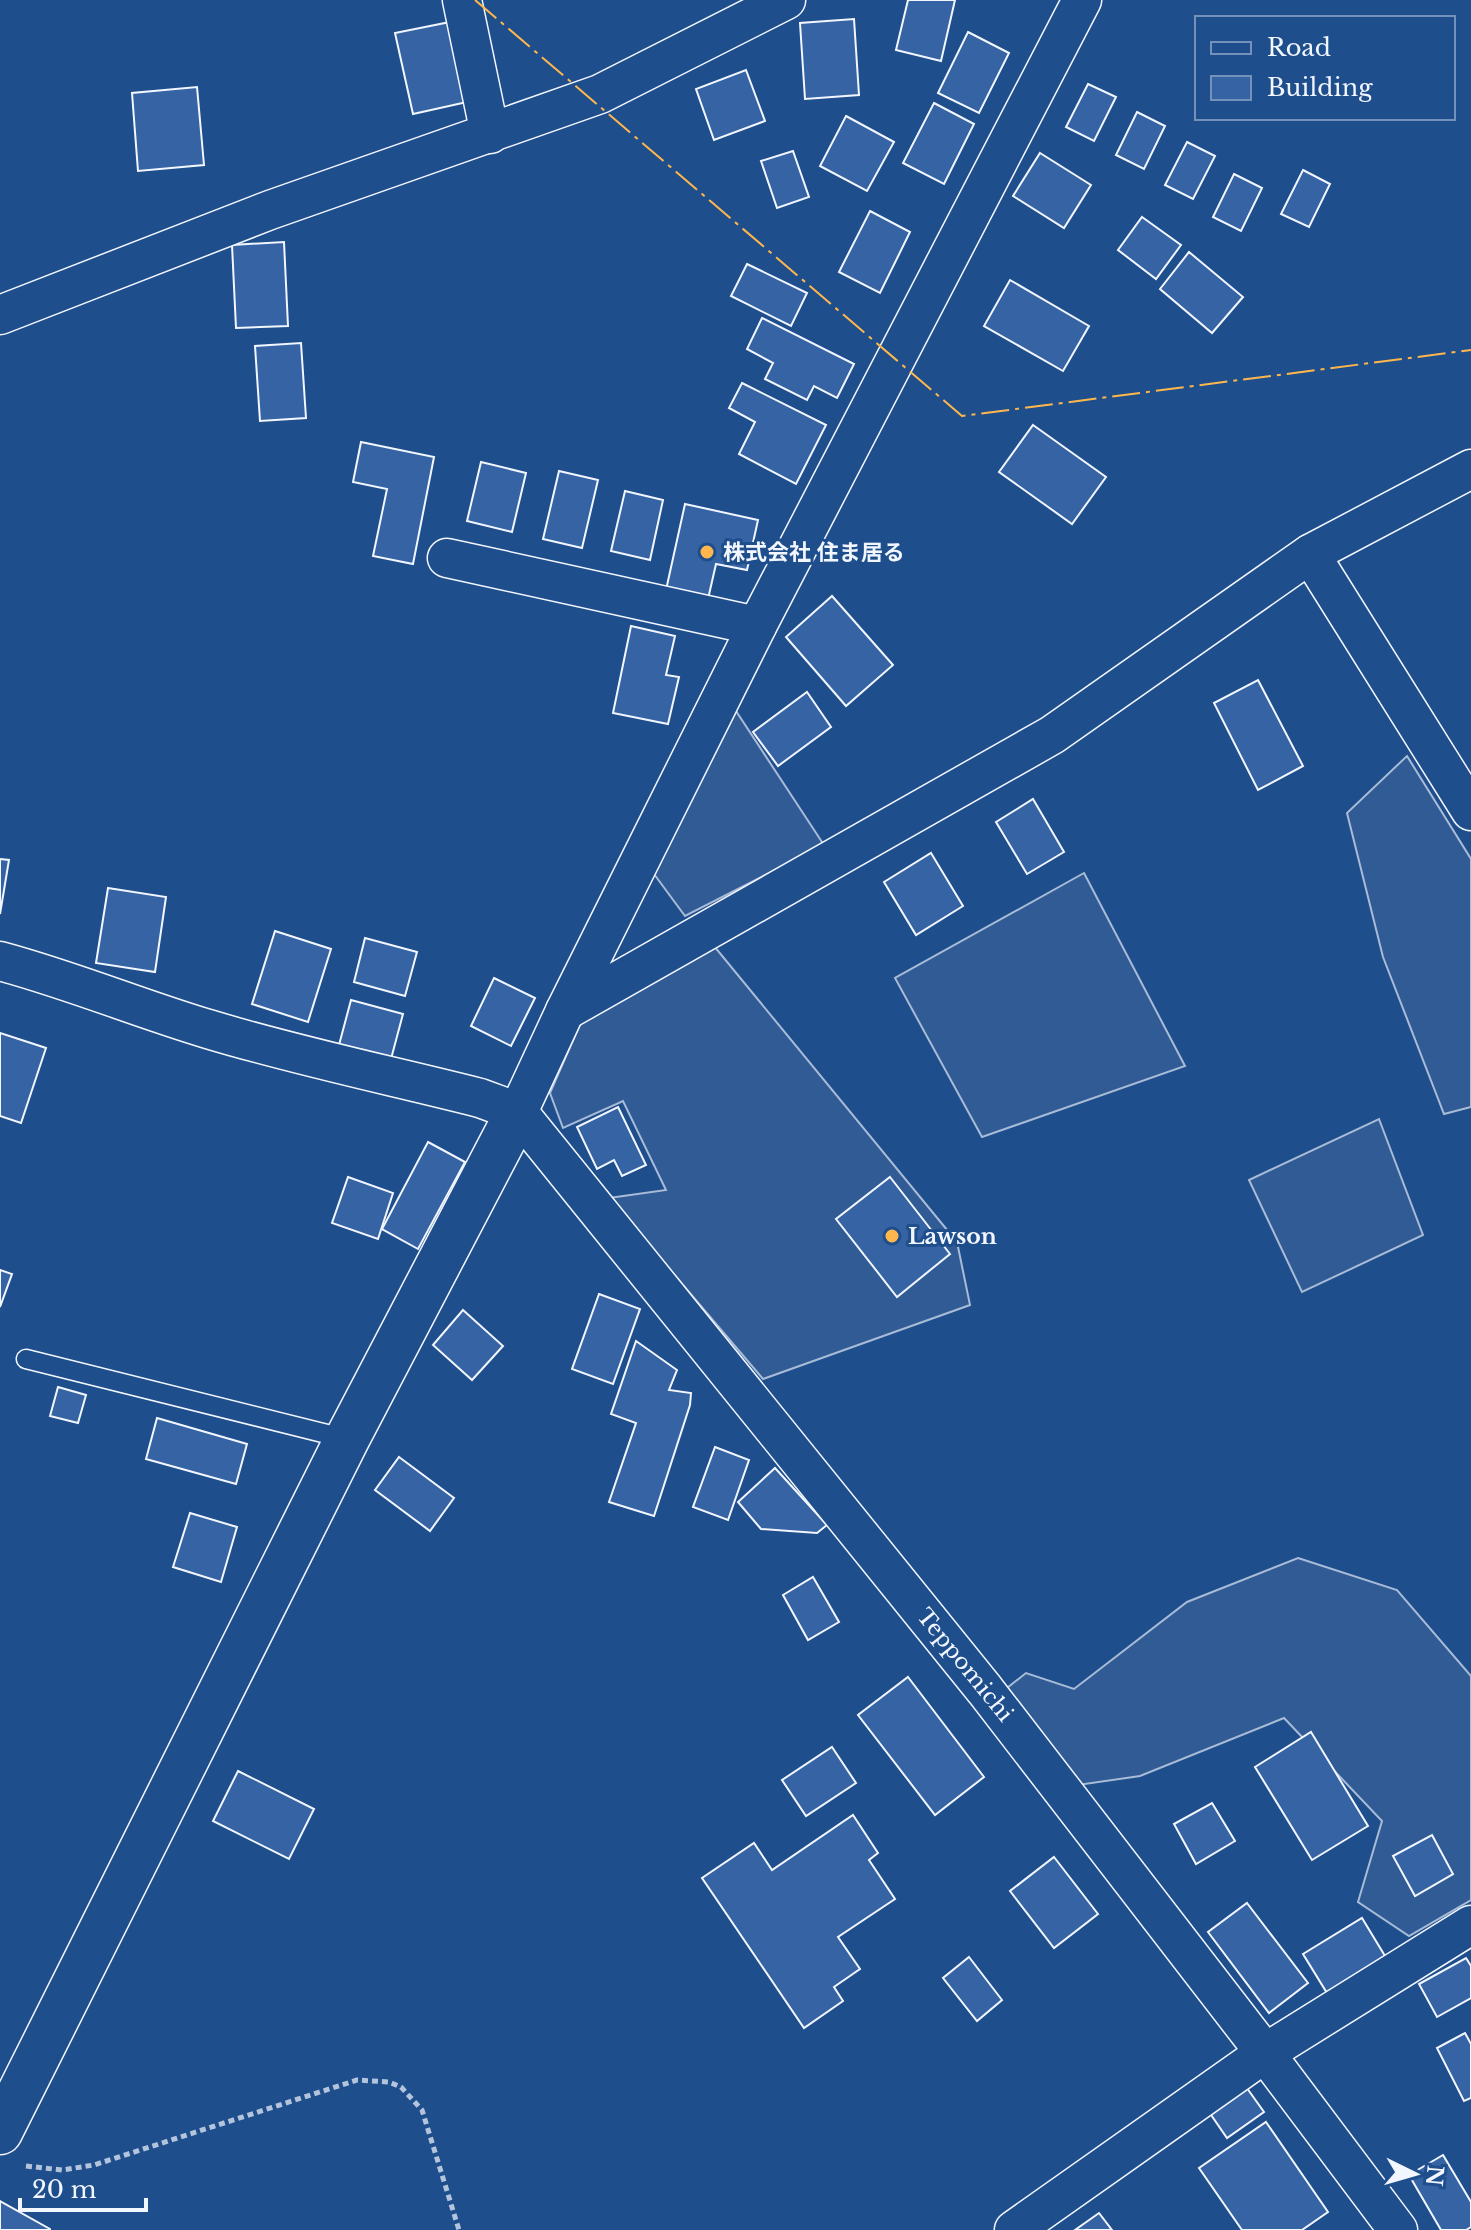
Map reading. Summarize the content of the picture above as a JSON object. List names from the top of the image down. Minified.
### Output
{"streets":{"street":["Teppomichi"]},"places":["株式会社 住ま居る","Lawson"],"legend":["Road","Building"],"scale_bar":"20 m","north":"right"}
